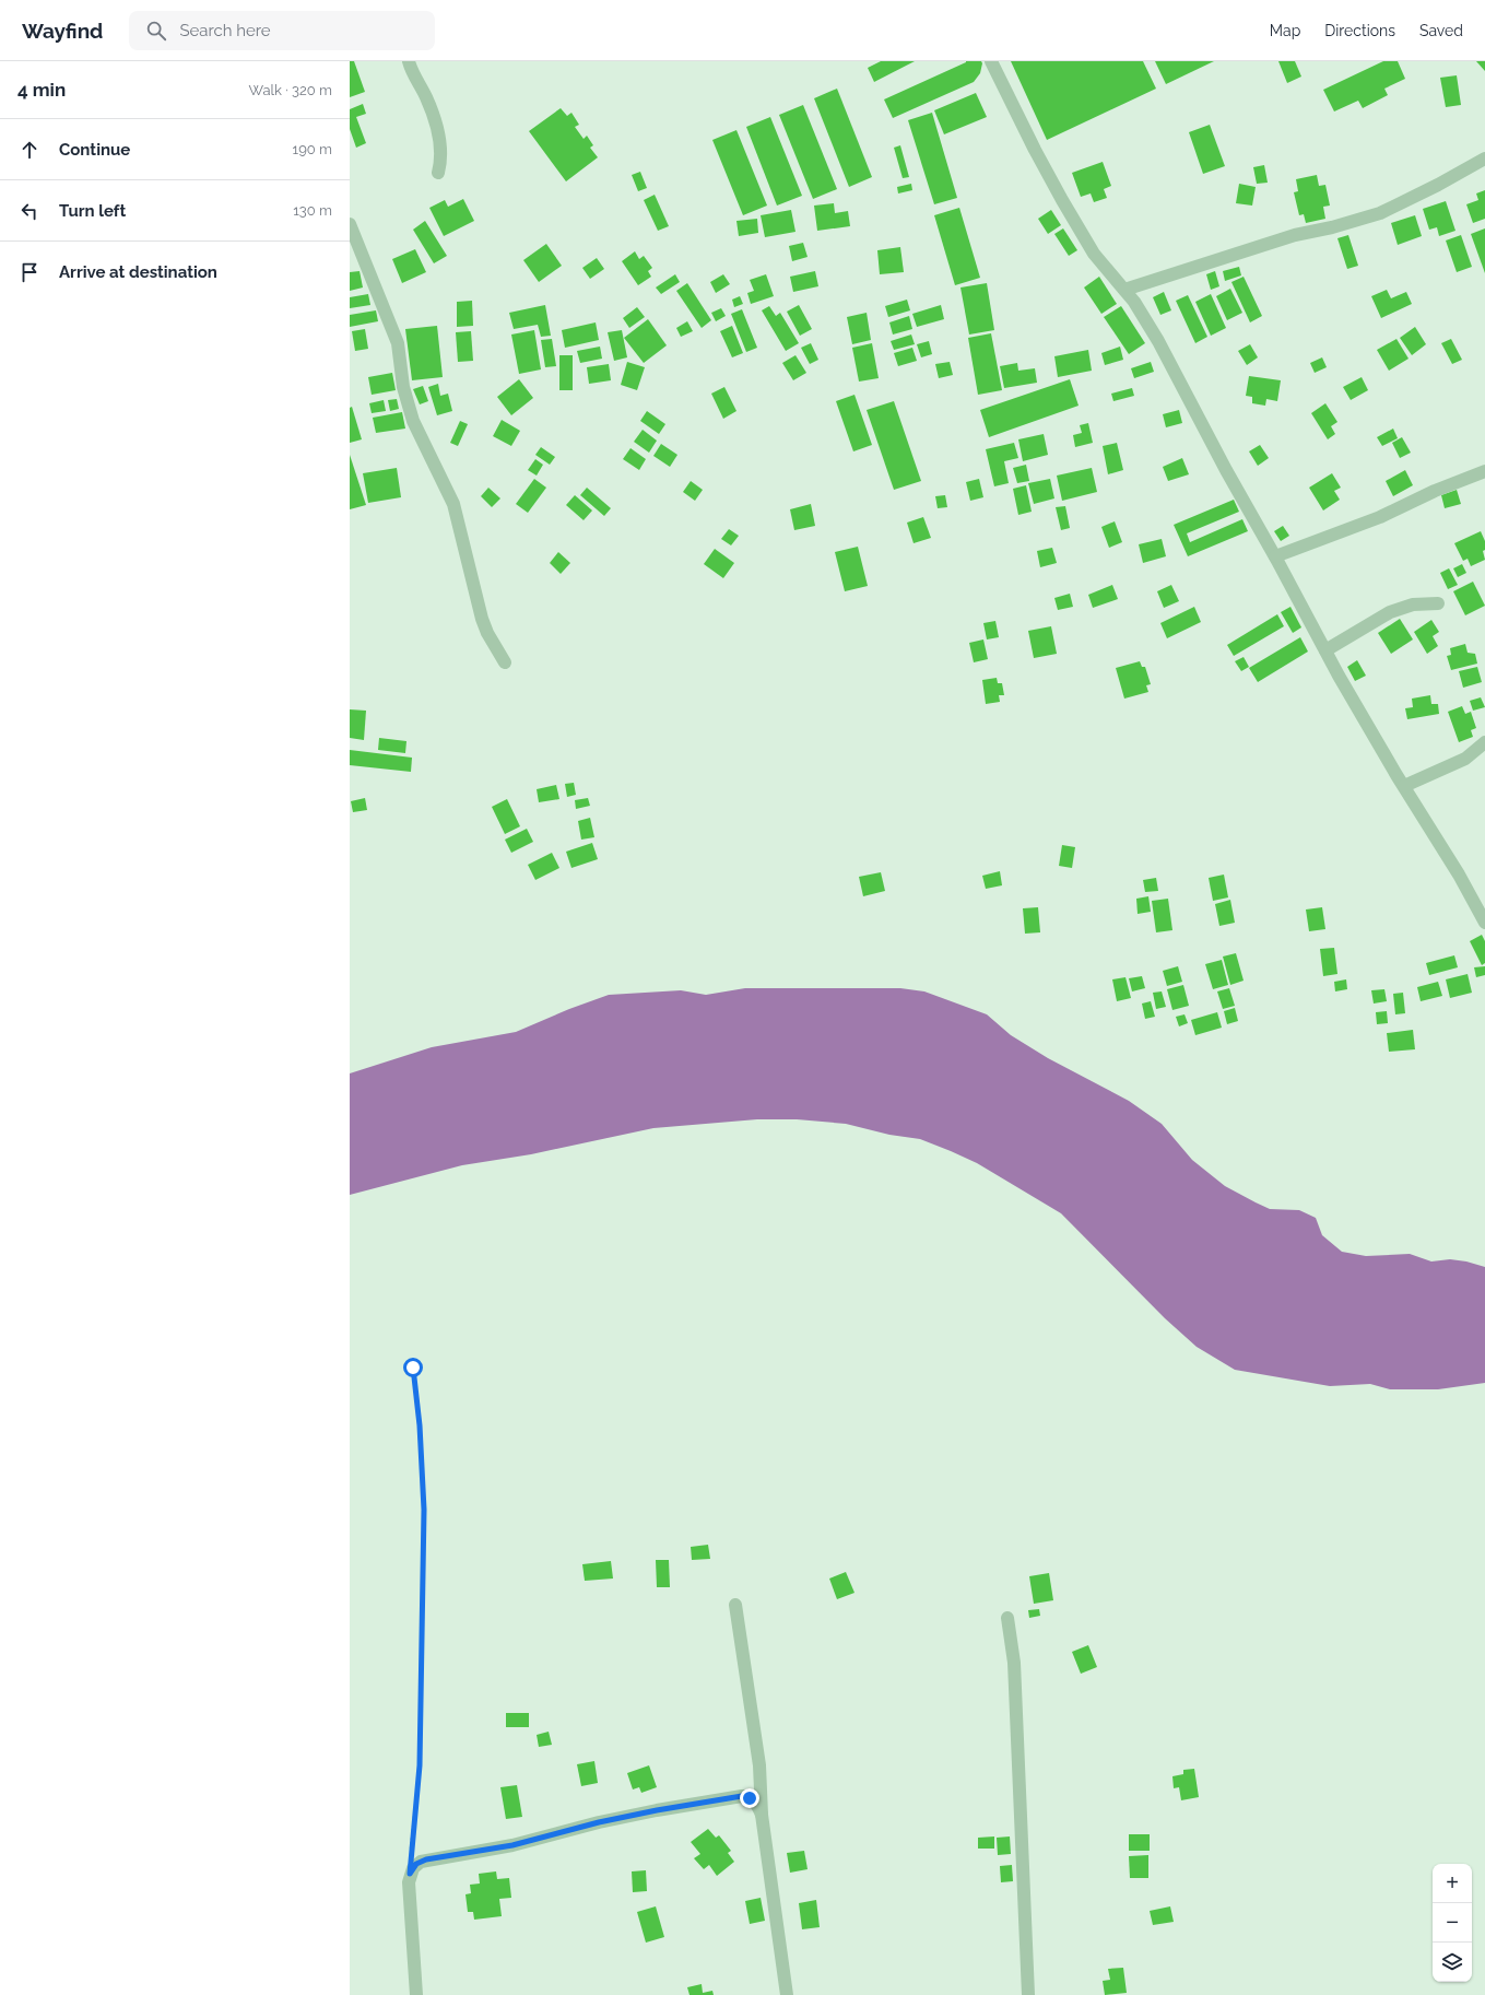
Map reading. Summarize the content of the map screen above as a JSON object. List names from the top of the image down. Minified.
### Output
{"page":{"header":"Wayfind","search":"Search here","nav":["Map","Directions","Saved"],"heading":["4 min","Walk · 320 m"],"list":[["Continue","190 m"],["Turn left","130 m"],"Arrive at destination"],"map_buttons":["+","−"]}}
